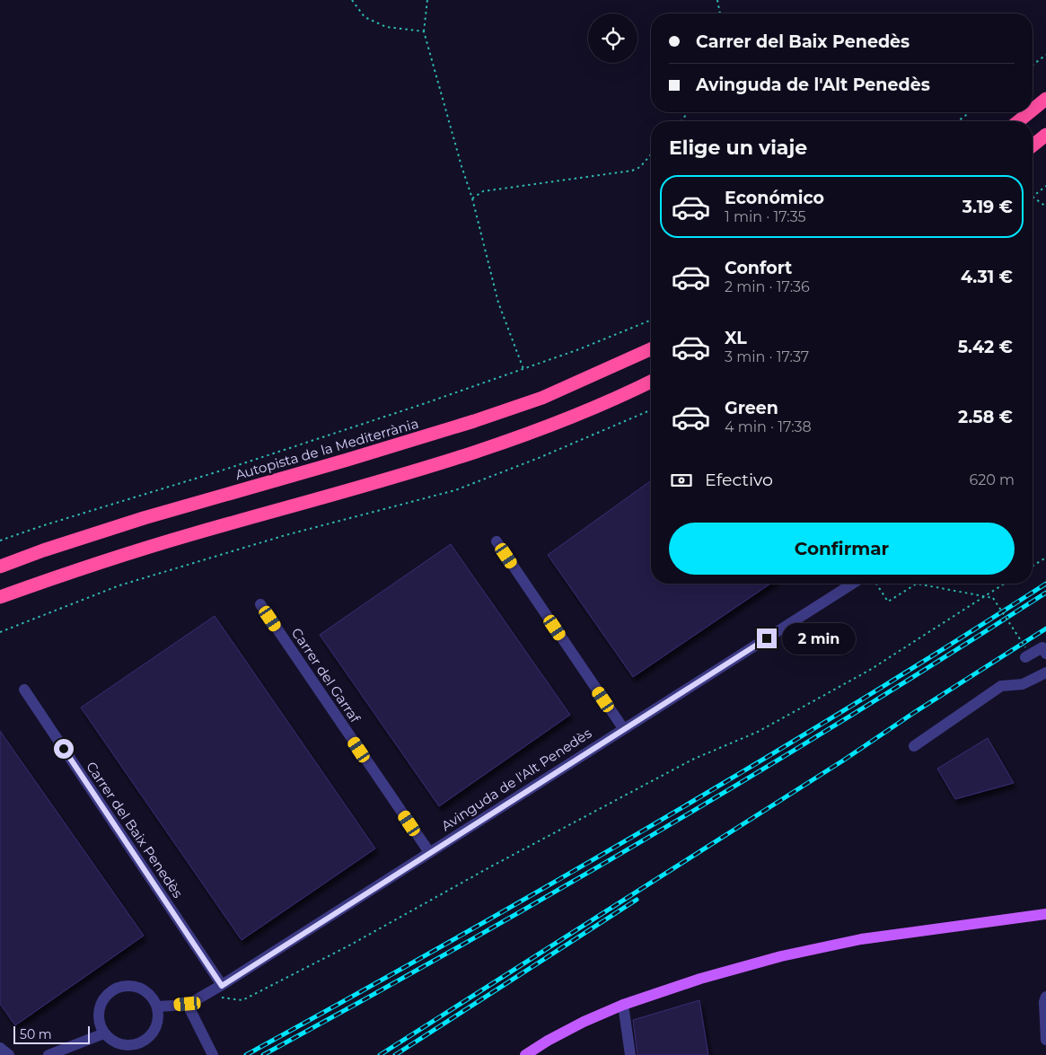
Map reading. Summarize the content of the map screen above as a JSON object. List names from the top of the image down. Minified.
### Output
{"streets":{"highway":["Autopista de la Mediterrània"],"street":["Carrer del Garraf","Avinguda de l'Alt Penedès","Carrer del Baix Penedès"]},"crossings":[["Carrer del Garraf","Avinguda de l'Alt Penedès"],["Avinguda de l'Alt Penedès","Carrer del Baix Penedès"]],"scale_bar":"50 m","page":{"banner":["Carrer del Baix Penedès","Avinguda de l'Alt Penedès"],"heading":"Elige un viaje","list":[{"name":"Económico","note":"1 min · 17:35","value":"3.19 €"},{"name":"Confort","note":"2 min · 17:36","value":"4.31 €"},{"name":"XL","note":"3 min · 17:37","value":"5.42 €"},{"name":"Green","note":"4 min · 17:38","value":"2.58 €"}],"pay":["Efectivo","620 m"],"buttons":"Confirmar","bubble":"2 min","scale":"50 m"}}
